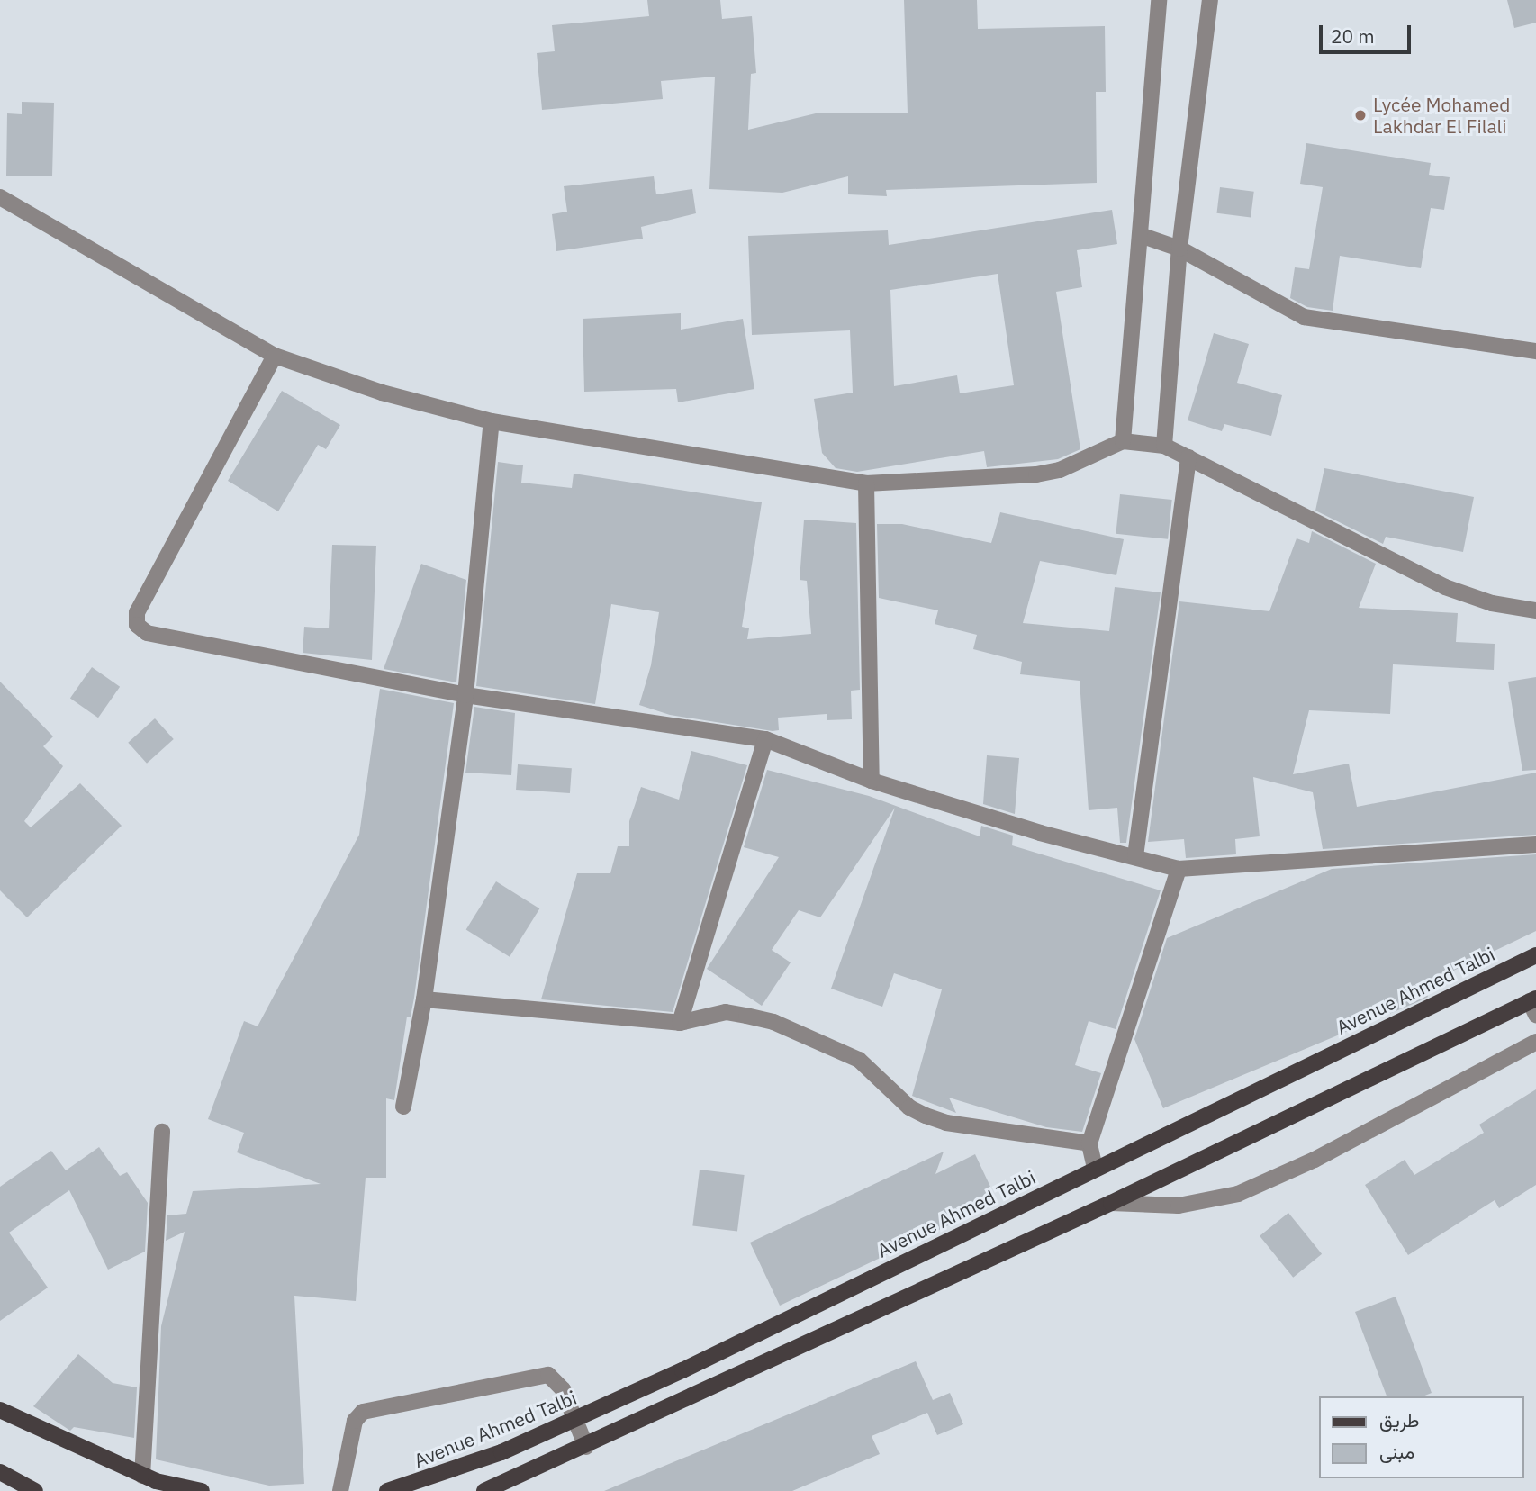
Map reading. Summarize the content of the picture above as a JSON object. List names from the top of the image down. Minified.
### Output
{"streets":{"main road":["Avenue Ahmed Talbi"]},"places":["Lycée Mohamed Lakhdar El Filali"],"legend":["طريق","مبنى"],"scale_bar":"20 m"}
